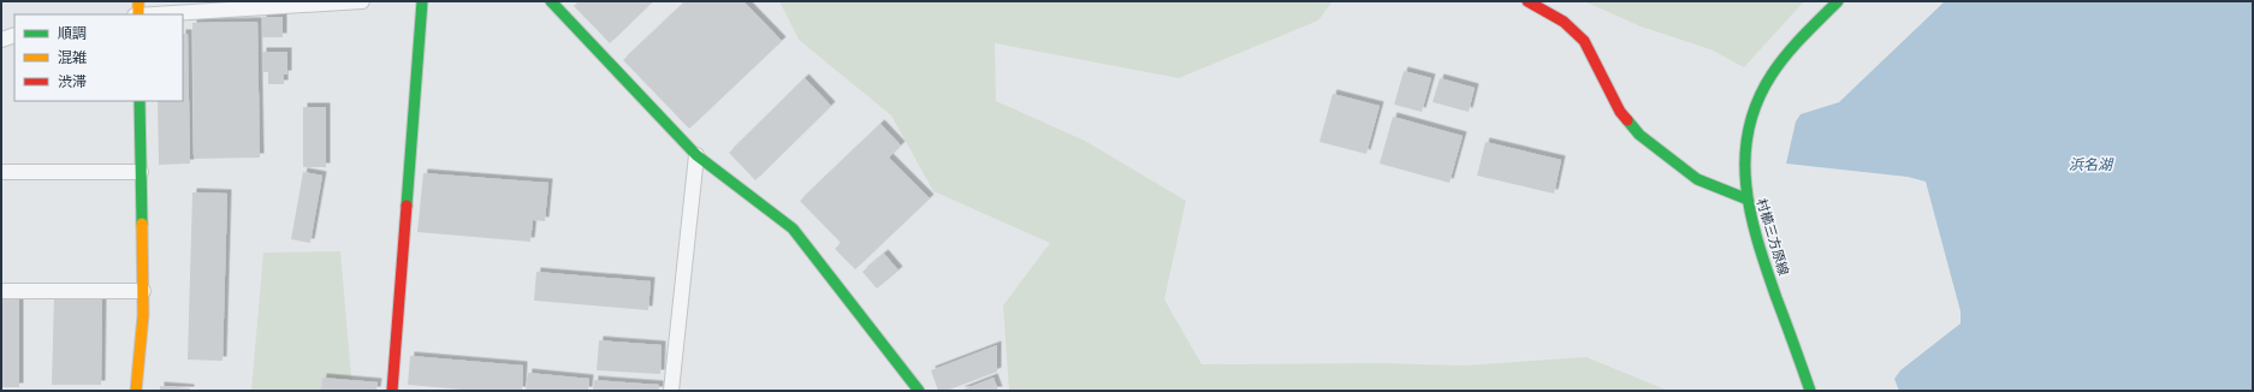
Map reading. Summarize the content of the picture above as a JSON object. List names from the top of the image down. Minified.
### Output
{"streets":{"street":["村櫛三方原線"]},"water":["浜名湖"],"legend":["順調","混雑","渋滞"]}
